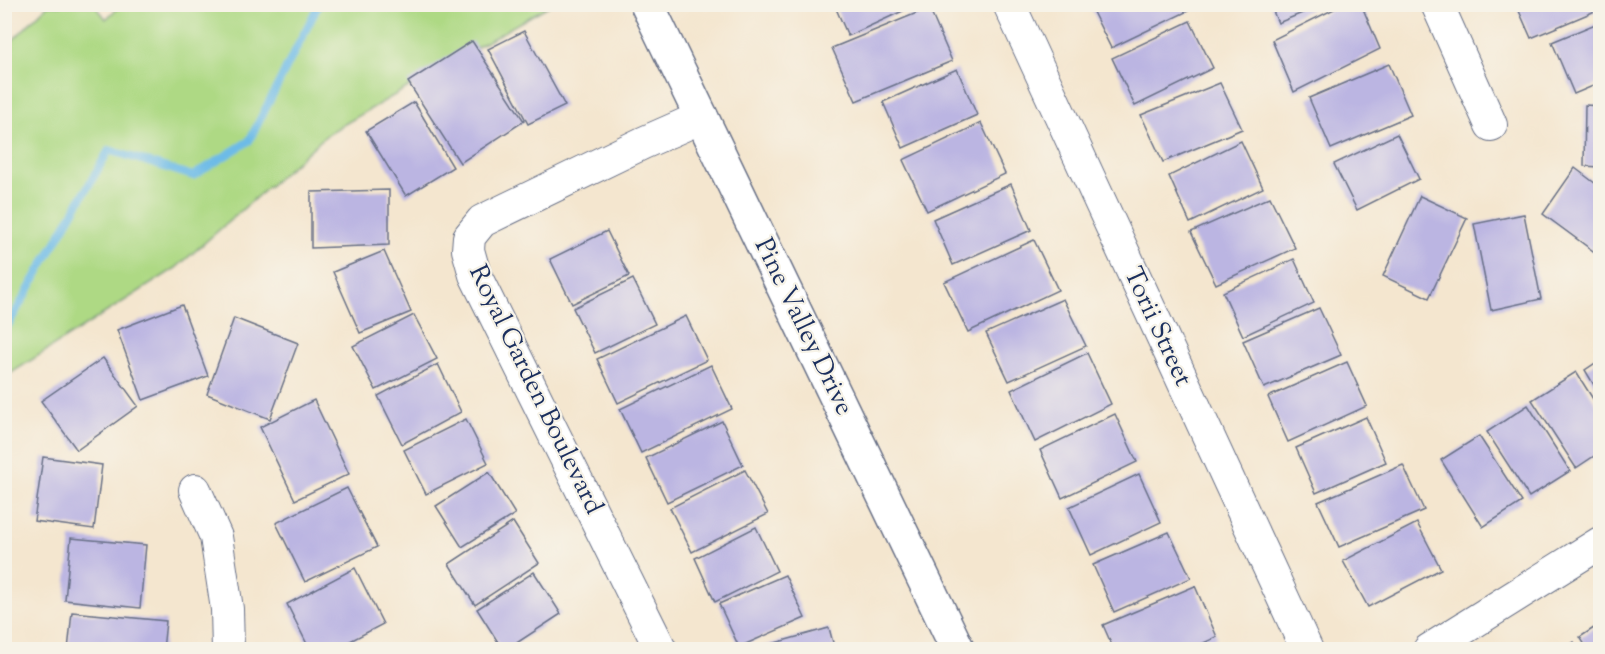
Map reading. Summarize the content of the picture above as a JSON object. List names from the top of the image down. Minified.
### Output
{"streets":{"main road":["Pine Valley Drive"],"street":["Torii Street","Royal Garden Boulevard"]},"crossings":[["Pine Valley Drive","Royal Garden Boulevard"]]}
